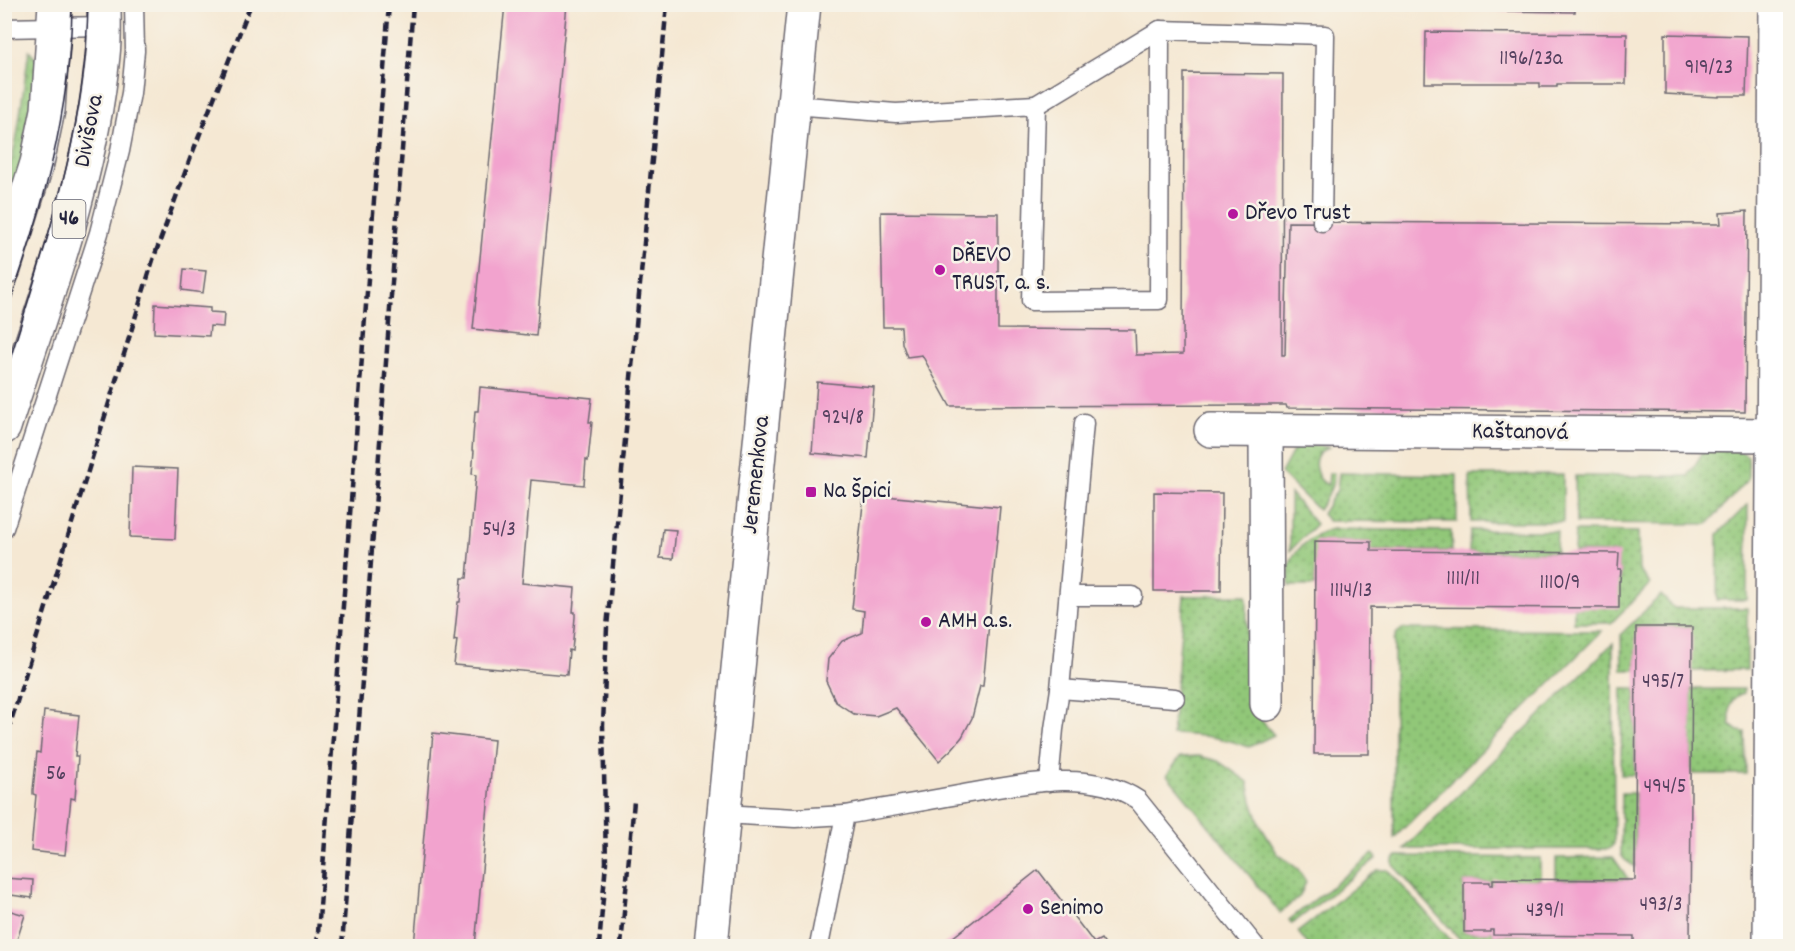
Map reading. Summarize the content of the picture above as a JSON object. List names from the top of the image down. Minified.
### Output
{"streets":{"street":["Divišova","46","Kaštanová","Jeremenkova"]},"places":{"other":["Dřevo Trust","DŘEVO TRUST, a. s.","AMH a.s.","Senimo"],"transit":["Na Špici"]},"house_numbers":["1196/23a","919/23","924/8","54/3","1111/11","1110/9","1114/13","495/7","56","494/5","493/3","439/1"]}
